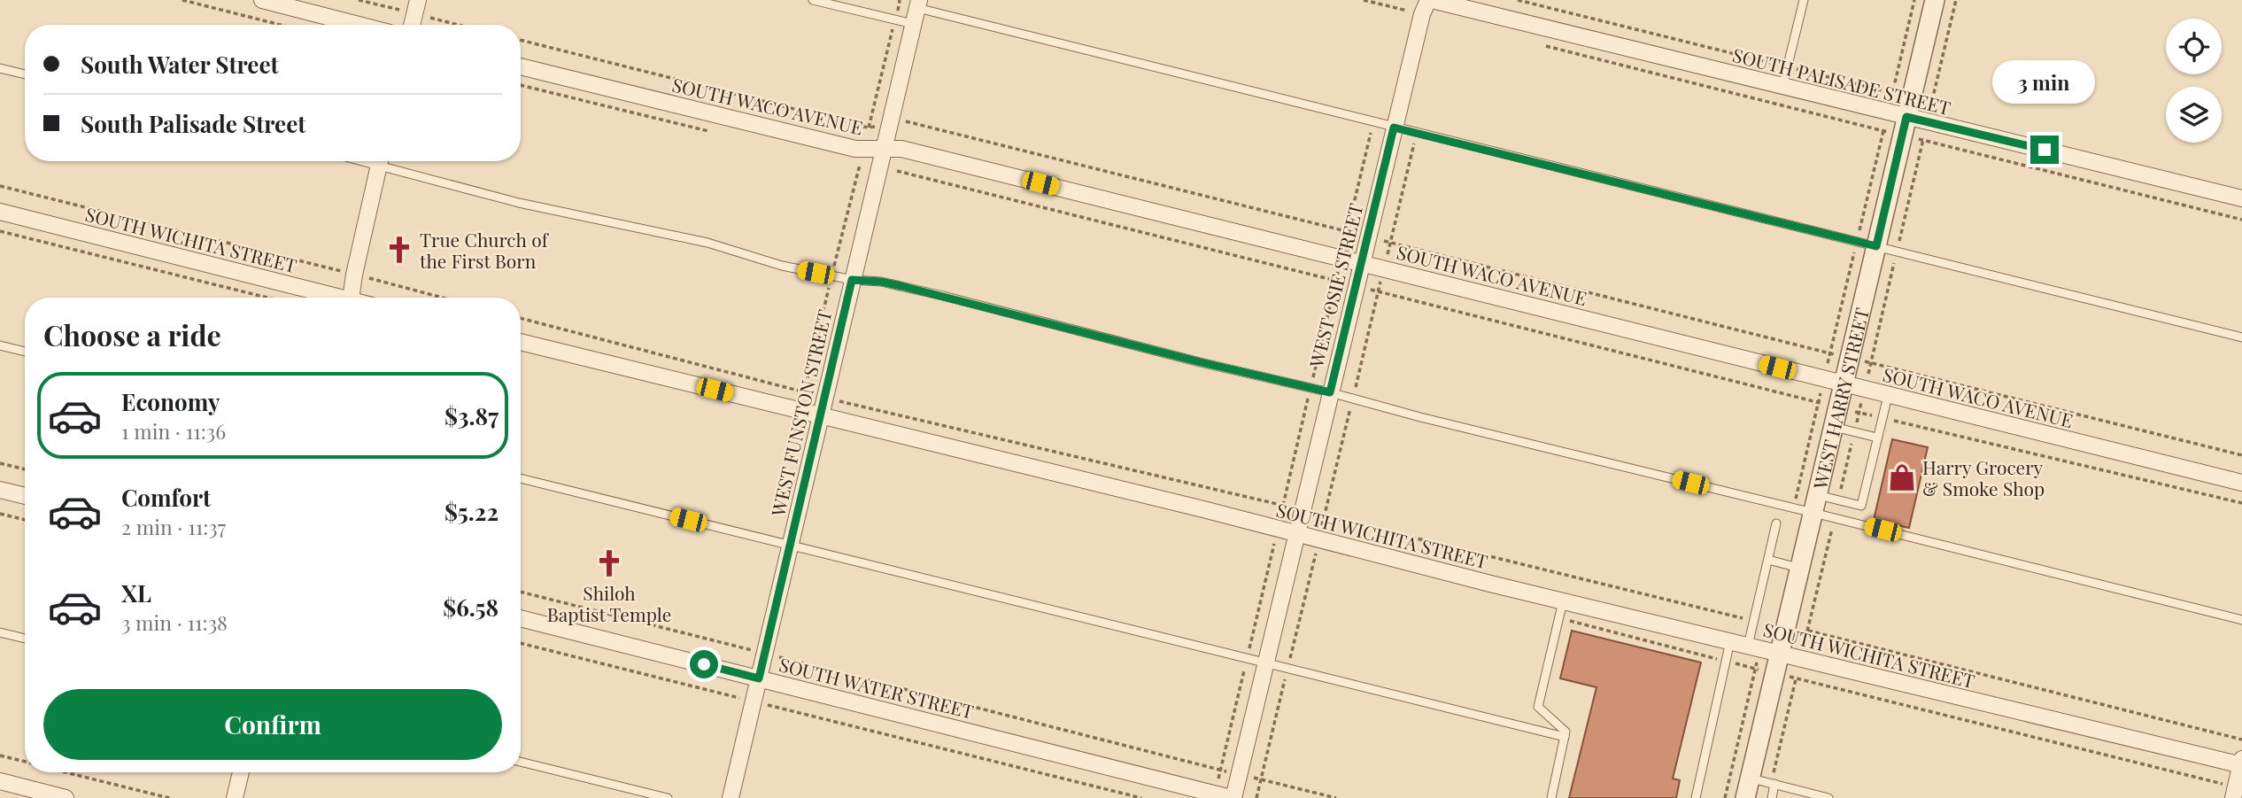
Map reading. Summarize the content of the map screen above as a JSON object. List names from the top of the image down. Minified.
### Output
{"streets":{"street":["SOUTH PALISADE STREET","SOUTH WACO AVENUE","SOUTH WICHITA STREET","WEST OSIE STREET","WEST HARRY STREET","WEST FUNSTON STREET","SOUTH WATER STREET"]},"crossings":[["SOUTH PALISADE STREET","WEST OSIE STREET"],["SOUTH PALISADE STREET","WEST HARRY STREET"],["SOUTH WACO AVENUE","WEST OSIE STREET"],["SOUTH WACO AVENUE","WEST HARRY STREET"],["SOUTH WACO AVENUE","WEST FUNSTON STREET"],["SOUTH WICHITA STREET","WEST OSIE STREET"],["SOUTH WICHITA STREET","WEST HARRY STREET"],["SOUTH WICHITA STREET","WEST FUNSTON STREET"],["WEST OSIE STREET","SOUTH WATER STREET"],["WEST FUNSTON STREET","SOUTH WATER STREET"]],"places":{"church":["True Church of the First Born","Shiloh Baptist Temple"],"shop":["Harry Grocery & Smoke Shop"]},"page":{"banner":["South Water Street","South Palisade Street"],"bubble":"3 min","heading":"Choose a ride","list":[{"name":"Economy","note":"1 min · 11:36","value":"$3.87"},{"name":"Comfort","note":"2 min · 11:37","value":"$5.22"},{"name":"XL","note":"3 min · 11:38","value":"$6.58"}],"buttons":"Confirm"}}
